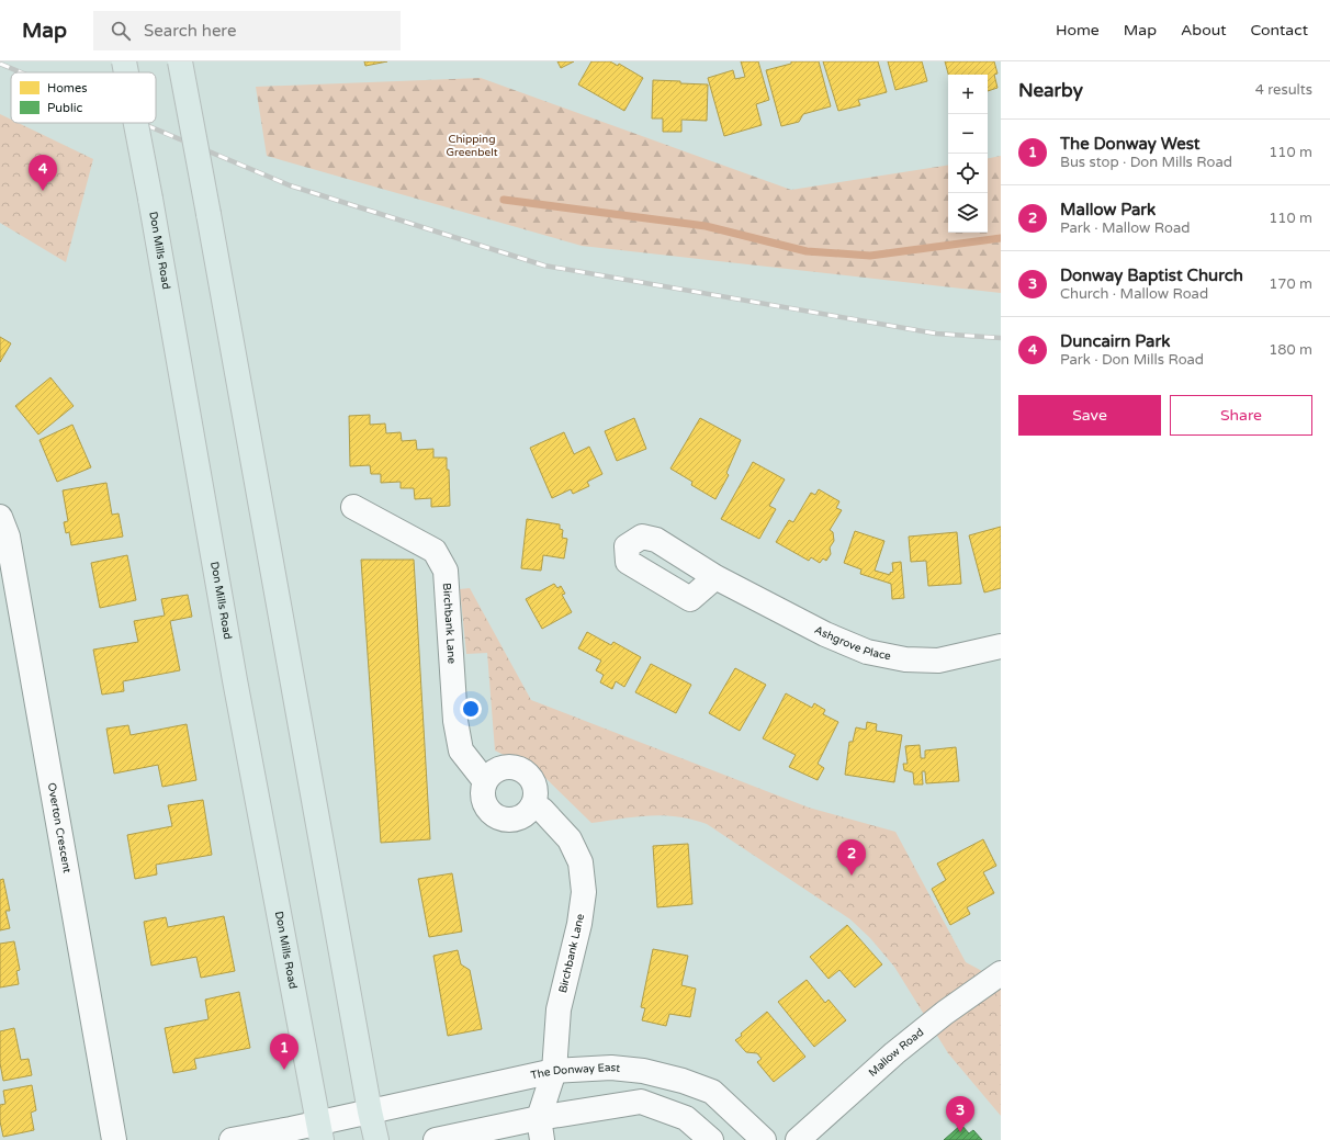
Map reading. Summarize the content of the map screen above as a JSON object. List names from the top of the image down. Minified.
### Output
{"streets":{"main road":["Don Mills Road"],"street":["Birchbank Lane","Ashgrove Place","Overton Crescent","Mallow Road","The Donway East"]},"crossings":[["Don Mills Road","The Donway East"],["Birchbank Lane","The Donway East"]],"parks":["Chipping Greenbelt"],"legend":["Homes","Public"],"page":{"header":"Map","search":"Search here","nav":["Home","Map","About","Contact"],"heading":["Nearby","4 results"],"map_buttons":["+","−"],"list":[{"mark":"1","name":"The Donway West","note":"Bus stop · Don Mills Road","value":"110 m"},{"mark":"2","name":"Mallow Park","note":"Park · Mallow Road","value":"110 m"},{"mark":"3","name":"Donway Baptist Church","note":"Church · Mallow Road","value":"170 m"},{"mark":"4","name":"Duncairn Park","note":"Park · Don Mills Road","value":"180 m"}],"pins":["4","2","1","3"],"buttons":["Save","Share"]}}
